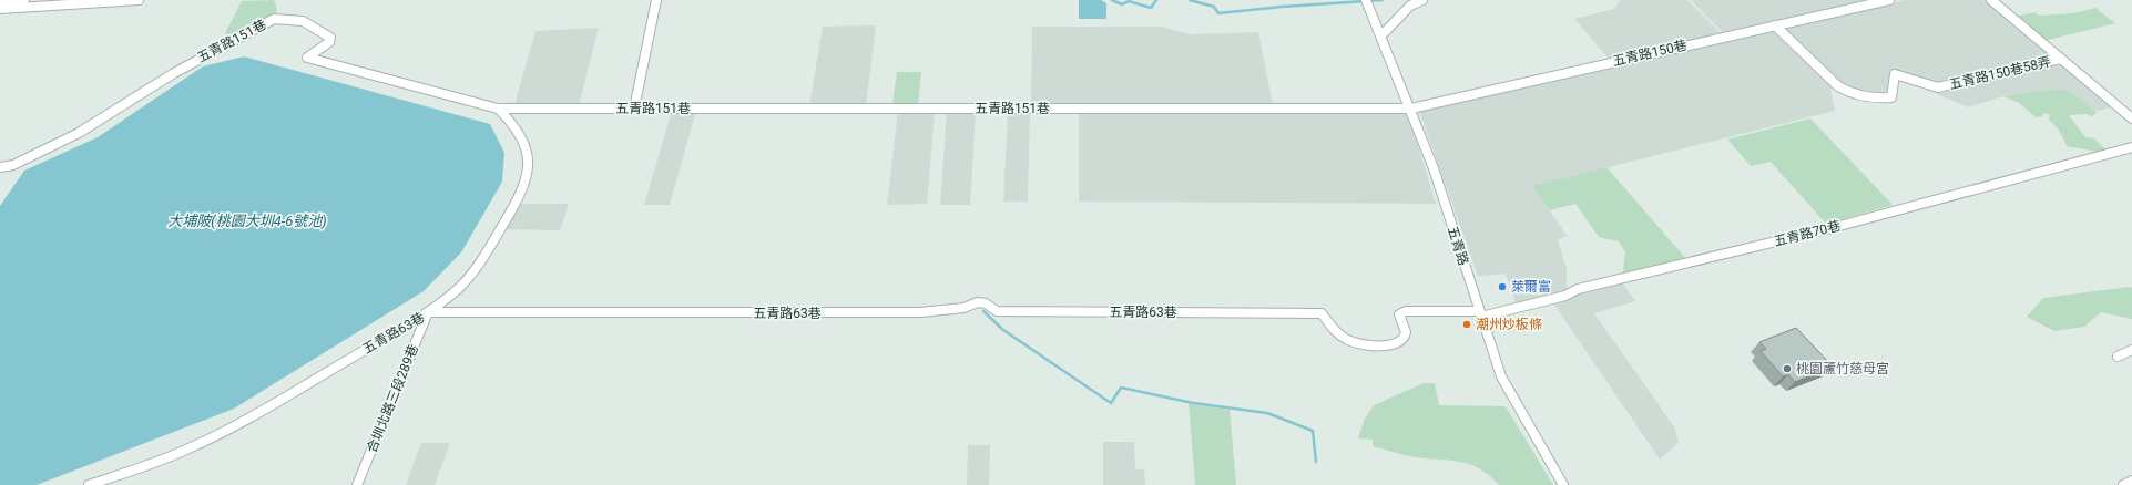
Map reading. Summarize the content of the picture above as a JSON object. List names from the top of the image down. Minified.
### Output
{"streets":{"street":["五青路151巷","五青路150巷","五青路150巷58弄","五青路70巷","五青路","五青路63巷","合圳北路三段289巷"]},"crossings":[["五青路151巷","五青路150巷"],["五青路151巷","五青路"],["五青路150巷","五青路150巷58弄"],["五青路150巷","五青路"],["五青路70巷","五青路"],["五青路70巷","五青路63巷"],["五青路","五青路63巷"],["五青路63巷","合圳北路三段289巷"]],"water":["大埔陂(桃園大圳4-6號池)"],"places":["萊爾富","潮州炒板條","桃園蘆竹慈母宮"]}
